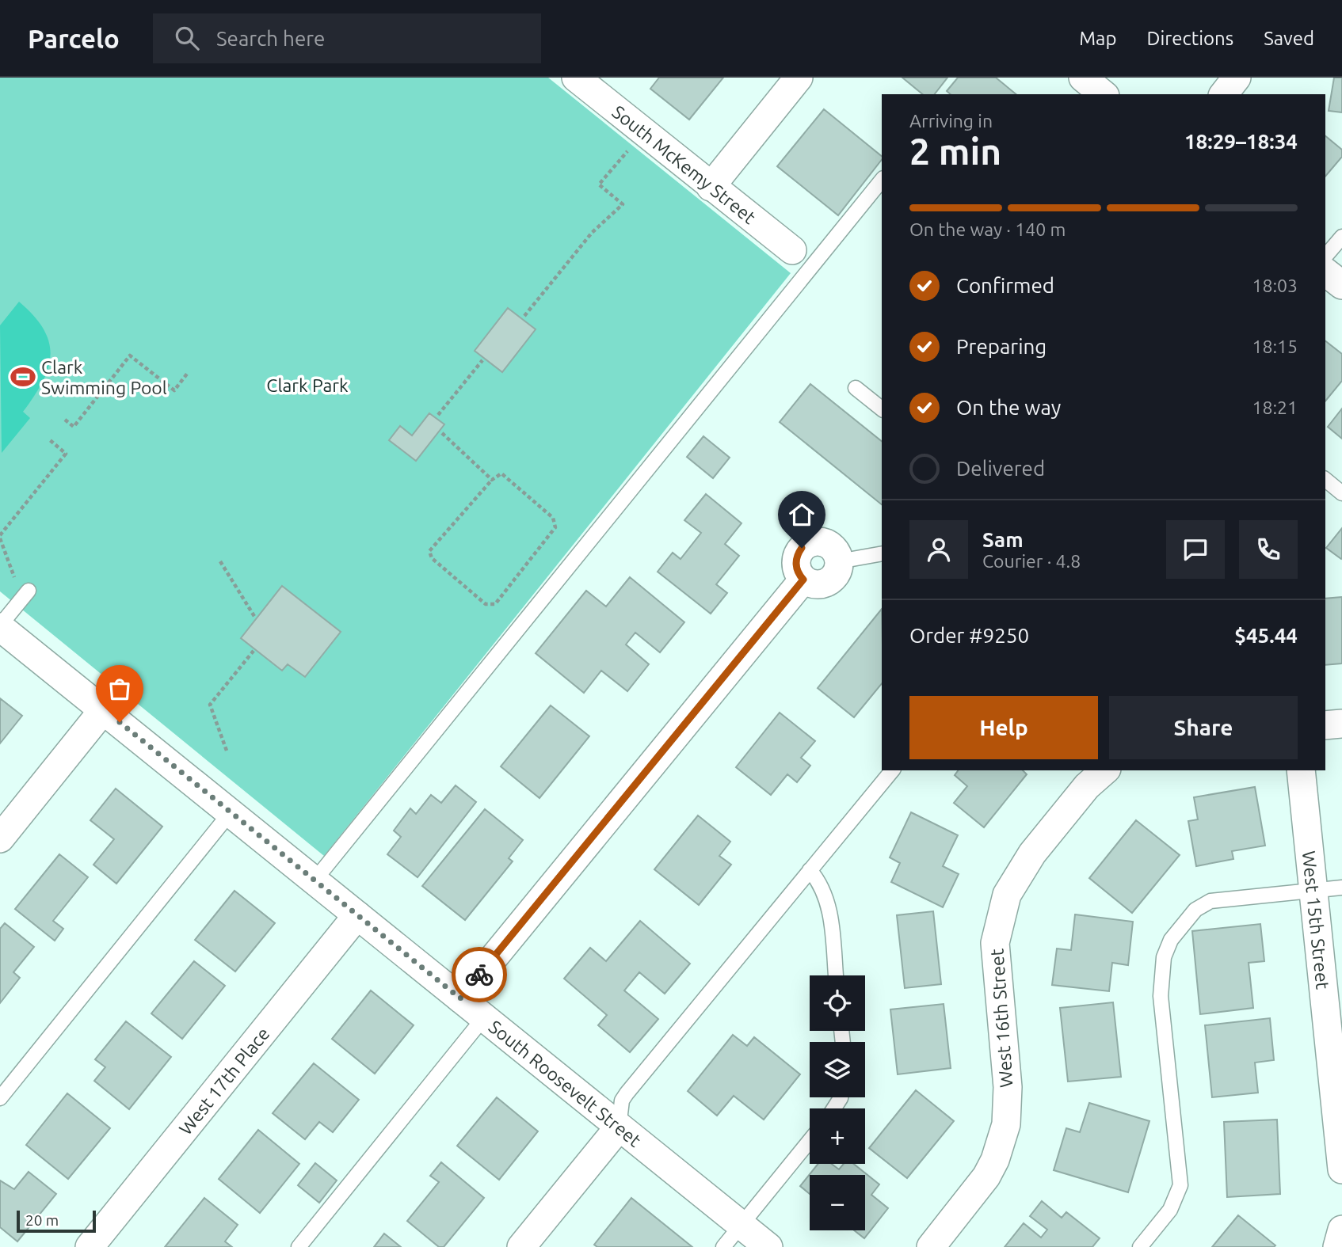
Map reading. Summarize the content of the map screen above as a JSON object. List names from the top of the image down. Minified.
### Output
{"streets":{"street":["South McKemy Street","West 15th Street","West 16th Street","West 17th Place","South Roosevelt Street"]},"crossings":[["West 17th Place","South Roosevelt Street"]],"parks":["Clark Park"],"places":{"sports":["Clark Swimming Pool"]},"scale_bar":"20 m","page":{"header":"Parcelo","search":"Search here","nav":["Map","Directions","Saved"],"heading":["2 min","Arriving in","18:29–18:34"],"panel":["Sam","Courier · 4.8","Order #9250","$45.44"],"bar":"On the way · 140 m","list":[["Confirmed","18:03"],["Preparing","18:15"],["On the way","18:21"],"Delivered"],"buttons":["Help","Share"],"map_buttons":["+","−"],"scale":"20 m"}}
